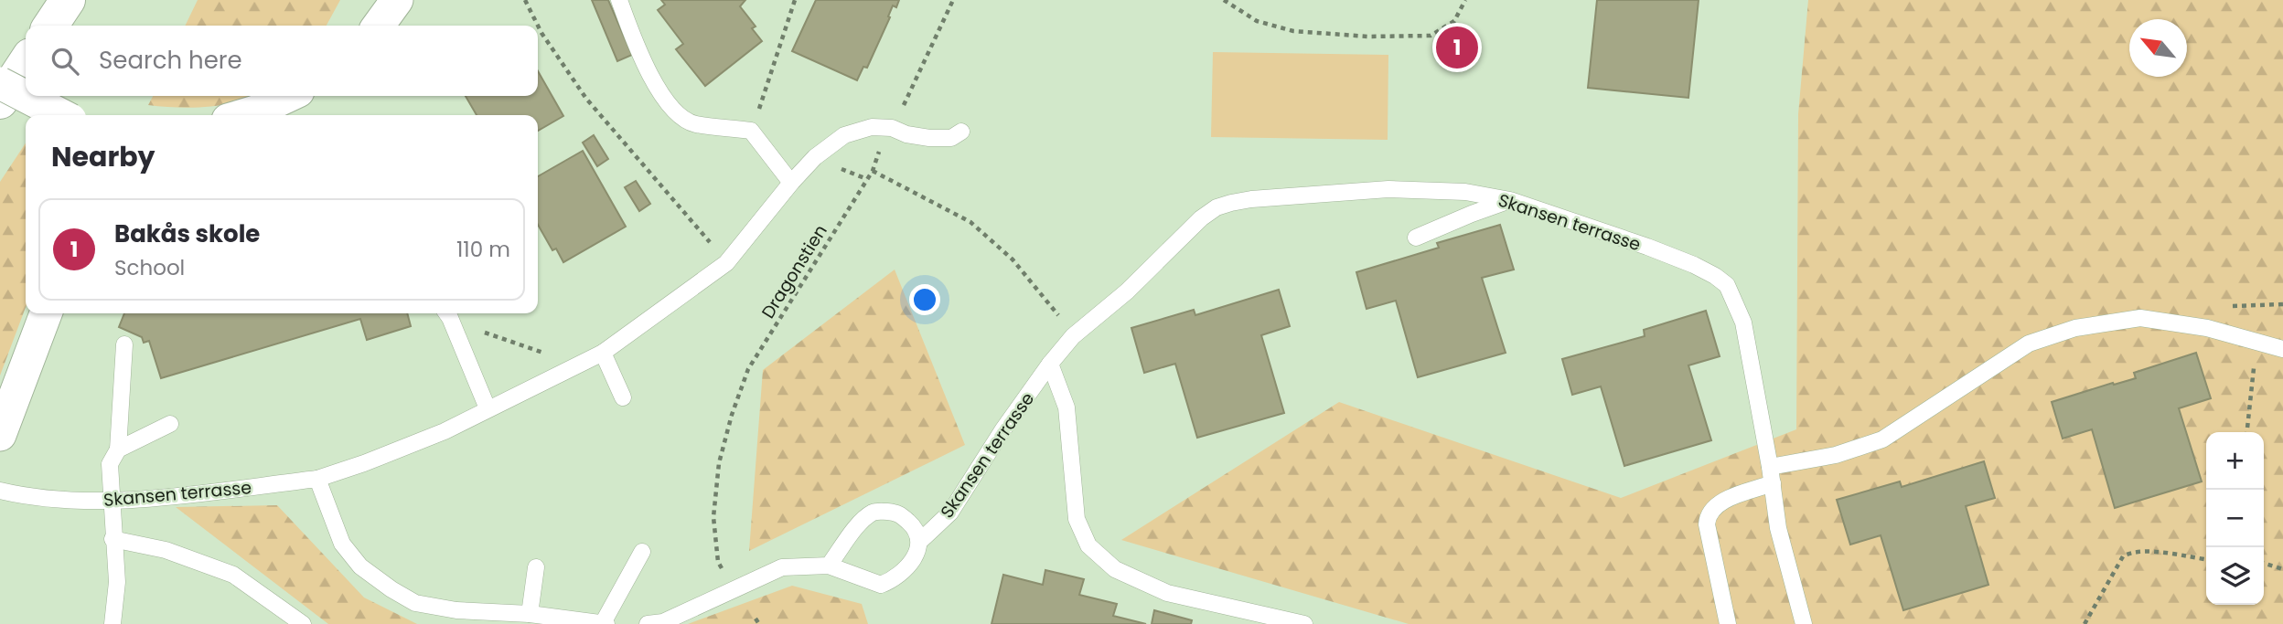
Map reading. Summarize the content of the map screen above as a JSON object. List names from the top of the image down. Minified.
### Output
{"streets":{"lane":["Skansen terrasse"],"path":["Dragonstien"]},"crossings":[["Skansen terrasse","Dragonstien"]],"north":"top left","page":{"pins":"1","search":"Search here","heading":"Nearby","list":[{"mark":"1","name":"Bakås skole","note":"School","value":"110 m"}],"map_buttons":["+","−"]}}
